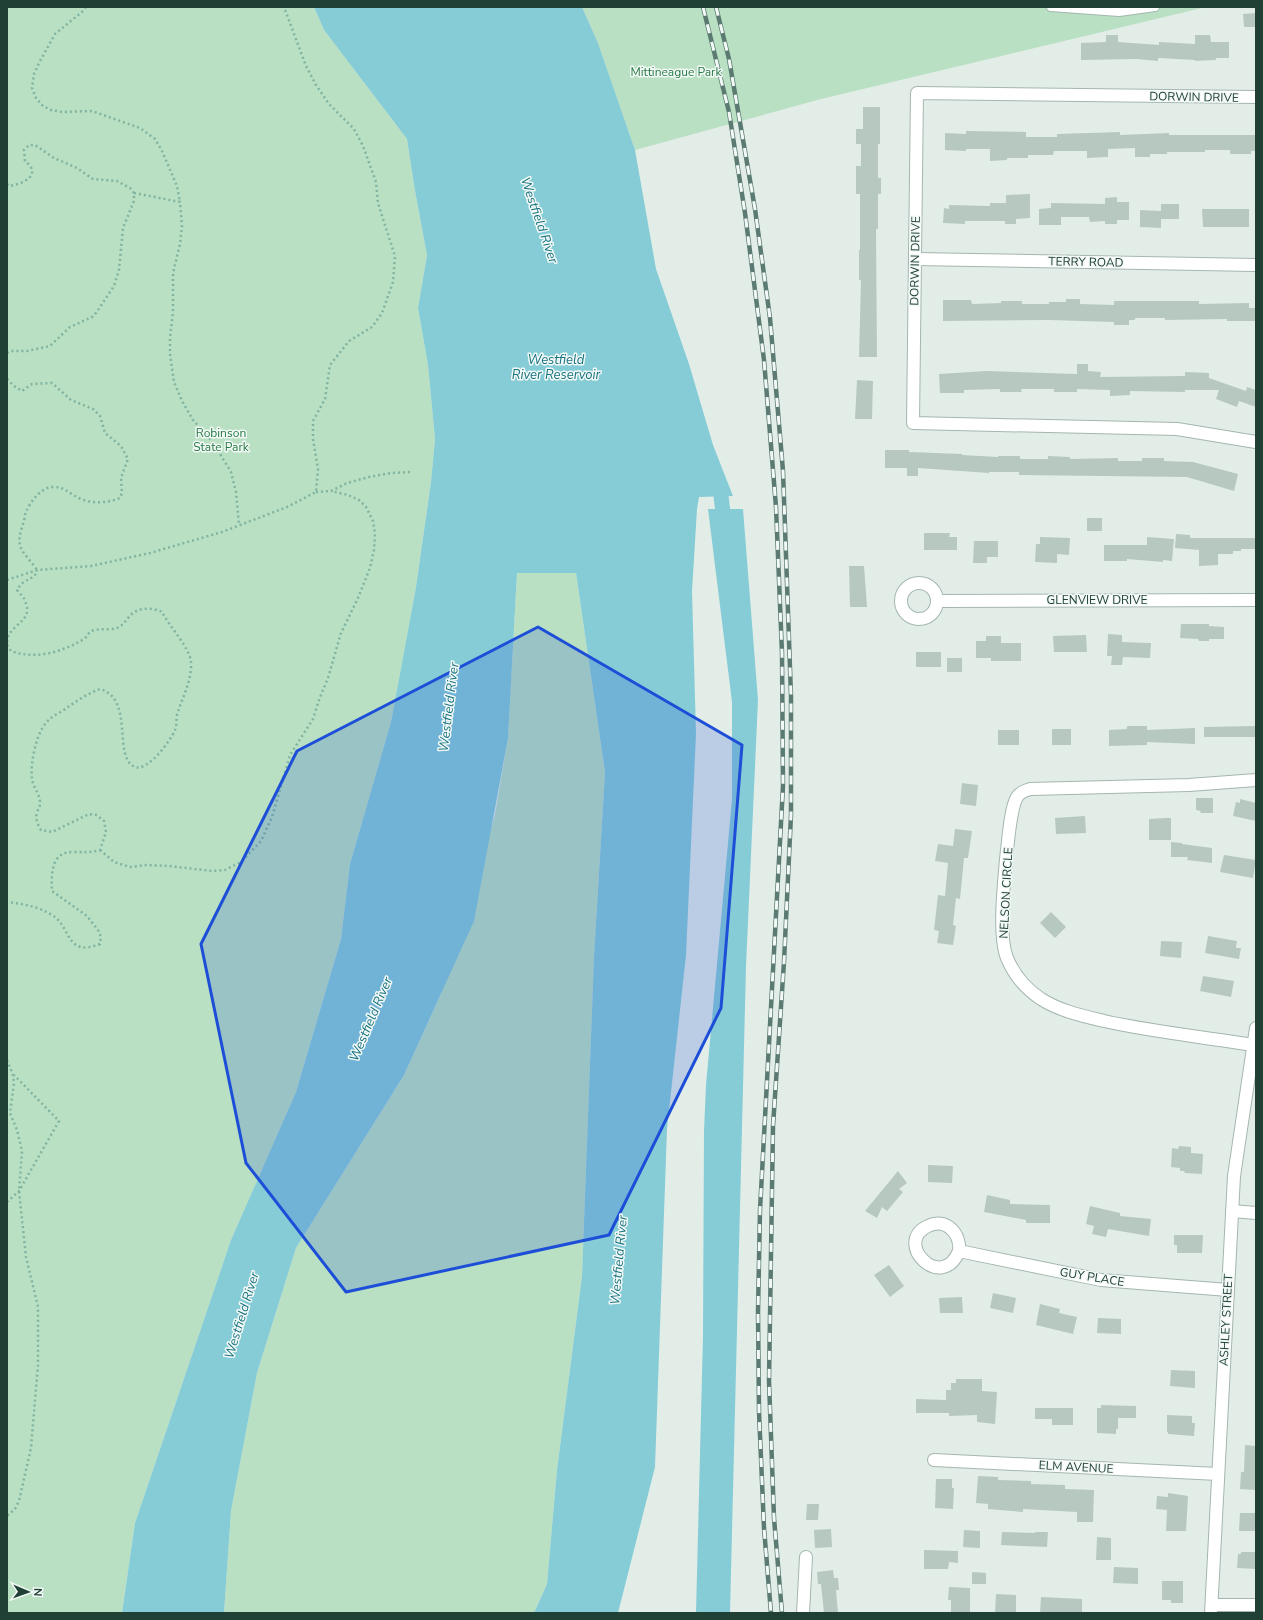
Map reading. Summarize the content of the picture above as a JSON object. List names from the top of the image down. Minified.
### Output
{"streets":{"street":["DORWIN DRIVE","TERRY ROAD","GLENVIEW DRIVE","NELSON CIRCLE","GUY PLACE","ASHLEY STREET","ELM AVENUE"]},"crossings":[["DORWIN DRIVE","TERRY ROAD"],["NELSON CIRCLE","ASHLEY STREET"],["GUY PLACE","ASHLEY STREET"],["ASHLEY STREET","ELM AVENUE"]],"water":["Westfield River","Westfield River Reservoir"],"parks":["Mittineague Park","Robinson State Park"],"north":"right"}
